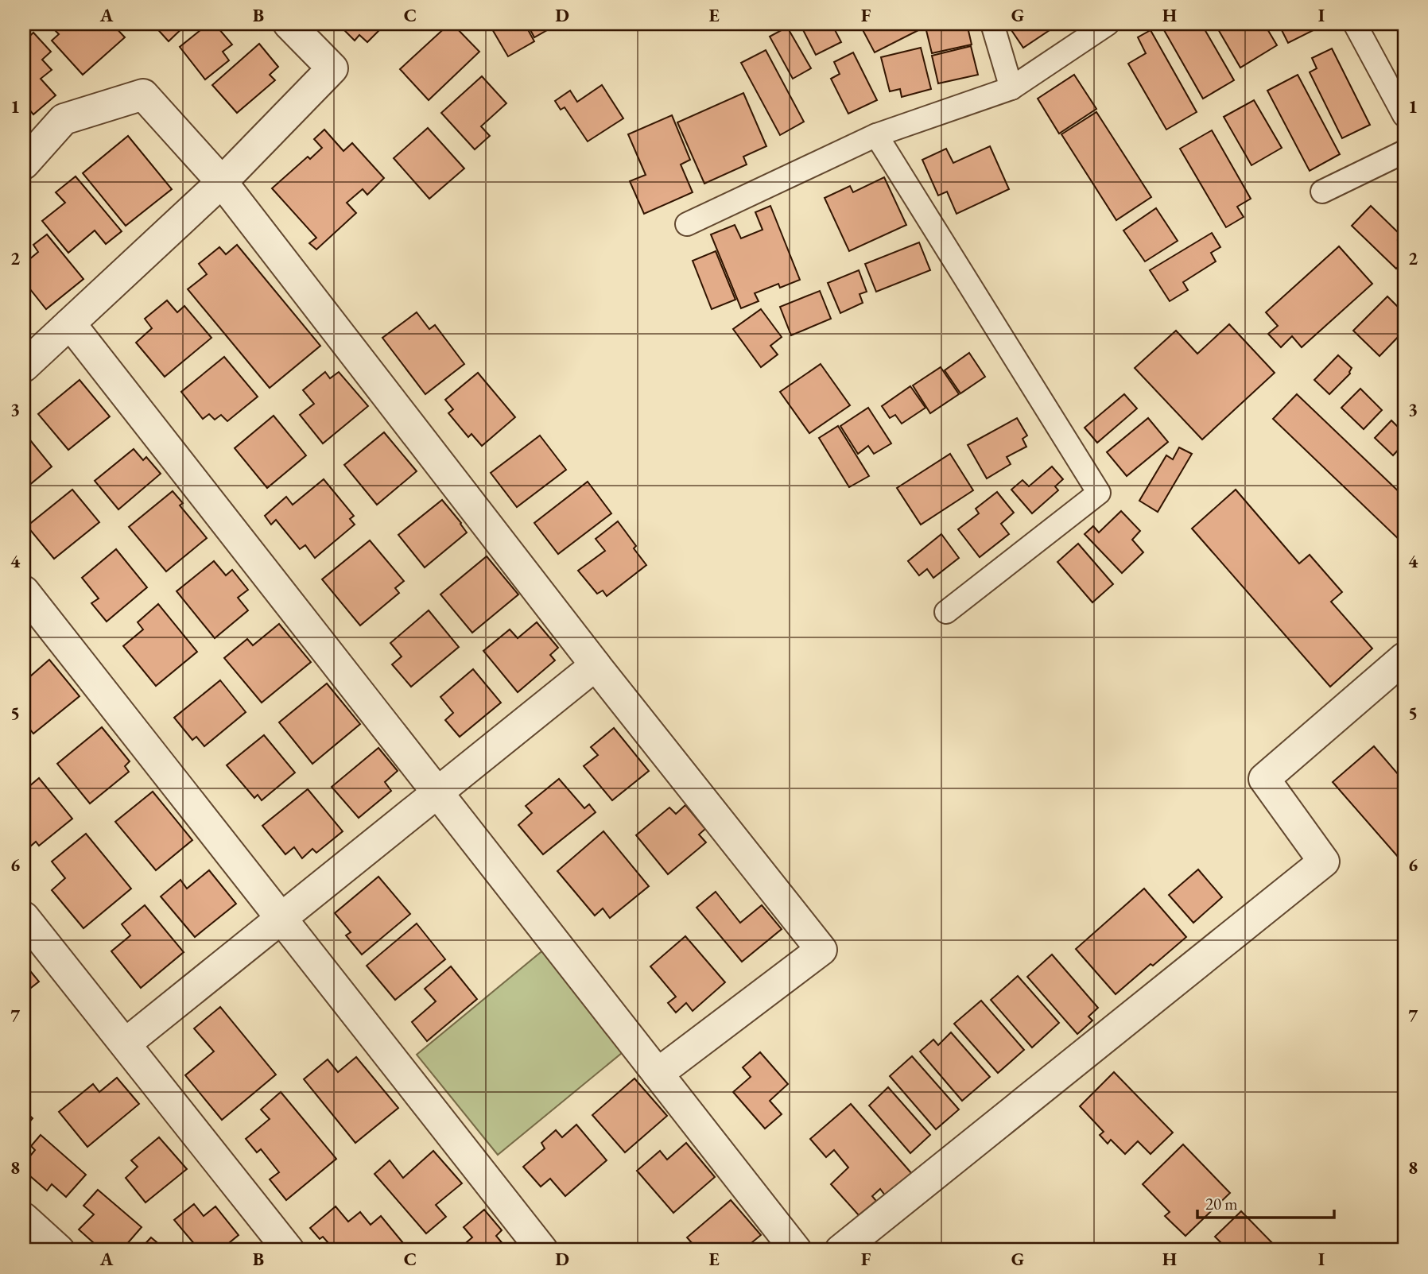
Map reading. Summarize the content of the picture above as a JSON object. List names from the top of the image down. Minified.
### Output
{"scale_bar":"20 m","grid":{"columns":["A","B","C","D","E","F","G","H","I"],"rows":["1","2","3","4","5","6","7","8"]}}
